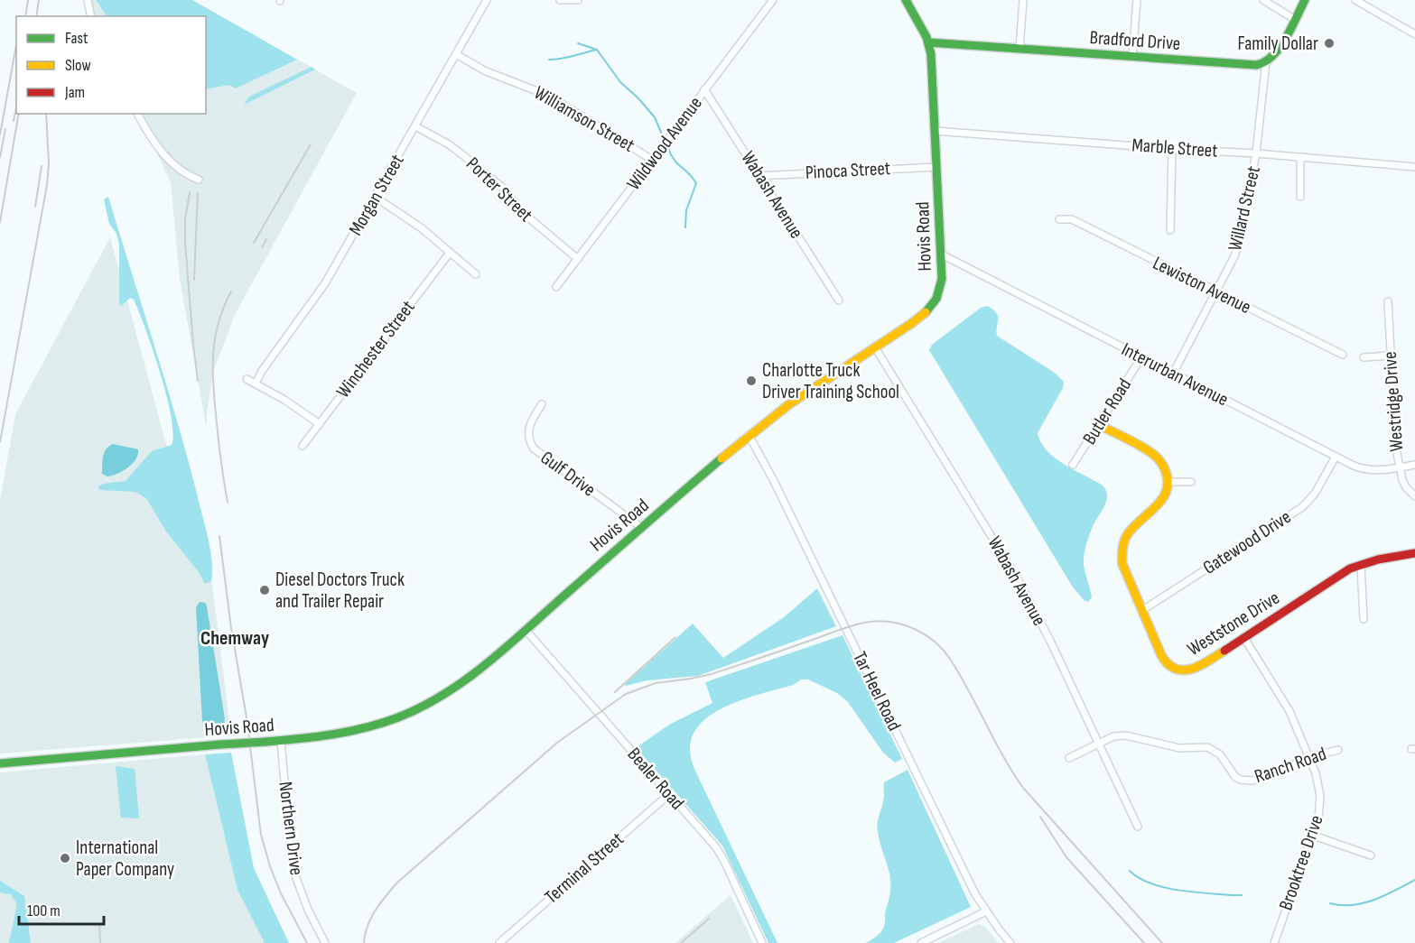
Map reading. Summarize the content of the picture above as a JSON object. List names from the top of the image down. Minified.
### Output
{"streets":{"street":["Bradford Drive","Williamson Street","Wildwood Avenue","Marble Street","Pinoca Street","Porter Street","Morgan Street","Wabash Avenue","Willard Street","Hovis Road","Lewiston Avenue","Winchester Street","Interurban Avenue","Westridge Drive","Butler Road","Gulf Drive","Gatewood Drive","Weststone Drive","Tar Heel Road","Ranch Road","Bealer Road","Northern Drive","Brooktree Drive","Terminal Street"]},"crossings":[["Bradford Drive","Willard Street"],["Bradford Drive","Hovis Road"],["Williamson Street","Wildwood Avenue"],["Williamson Street","Morgan Street"],["Wildwood Avenue","Porter Street"],["Wildwood Avenue","Wabash Avenue"],["Marble Street","Willard Street"],["Marble Street","Hovis Road"],["Pinoca Street","Wabash Avenue"],["Pinoca Street","Hovis Road"],["Porter Street","Morgan Street"],["Wabash Avenue","Hovis Road"],["Wabash Avenue","Ranch Road"],["Willard Street","Lewiston Avenue"],["Willard Street","Interurban Avenue"],["Hovis Road","Interurban Avenue"],["Hovis Road","Gulf Drive"],["Hovis Road","Tar Heel Road"],["Hovis Road","Bealer Road"],["Hovis Road","Northern Drive"],["Interurban Avenue","Westridge Drive"],["Interurban Avenue","Butler Road"],["Interurban Avenue","Gatewood Drive"],["Gatewood Drive","Weststone Drive"],["Weststone Drive","Brooktree Drive"],["Ranch Road","Brooktree Drive"],["Bealer Road","Terminal Street"]],"districts":["Chemway"],"places":["Family Dollar","Charlotte Truck Driver Training School","Diesel Doctors Truck and Trailer Repair","International Paper Company"],"legend":["Fast","Slow","Jam"],"scale_bar":"100 m"}
